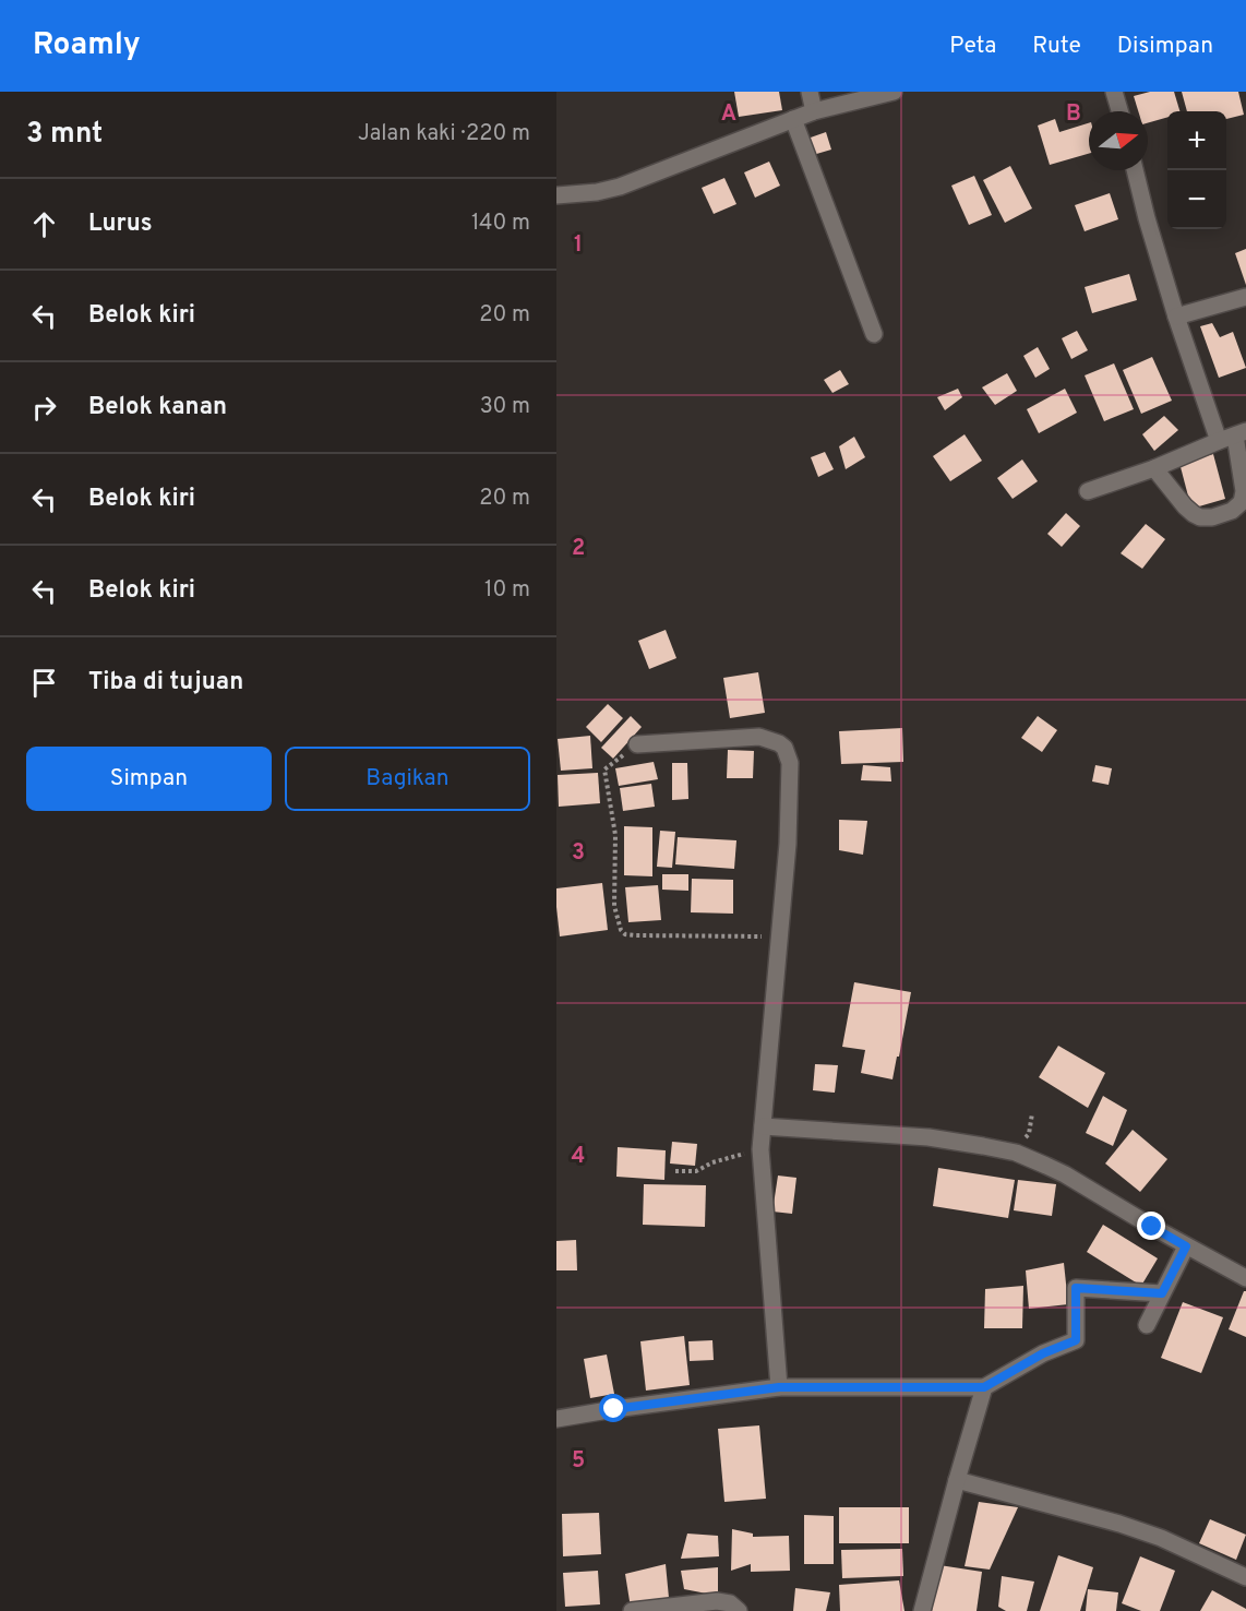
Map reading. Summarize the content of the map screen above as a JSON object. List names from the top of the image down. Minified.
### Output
{"north":"right","page":{"header":"Roamly","nav":["Peta","Rute","Disimpan"],"heading":["3 mnt","Jalan kaki · 220 m"],"map_buttons":["+","−"],"list":[["Lurus","140 m"],["Belok kiri","20 m"],["Belok kanan","30 m"],["Belok kiri","20 m"],["Belok kiri","10 m"],"Tiba di tujuan"],"buttons":["Simpan","Bagikan"]},"grid":{"columns":["A","B"],"rows":["1","2","3","4","5"]}}
